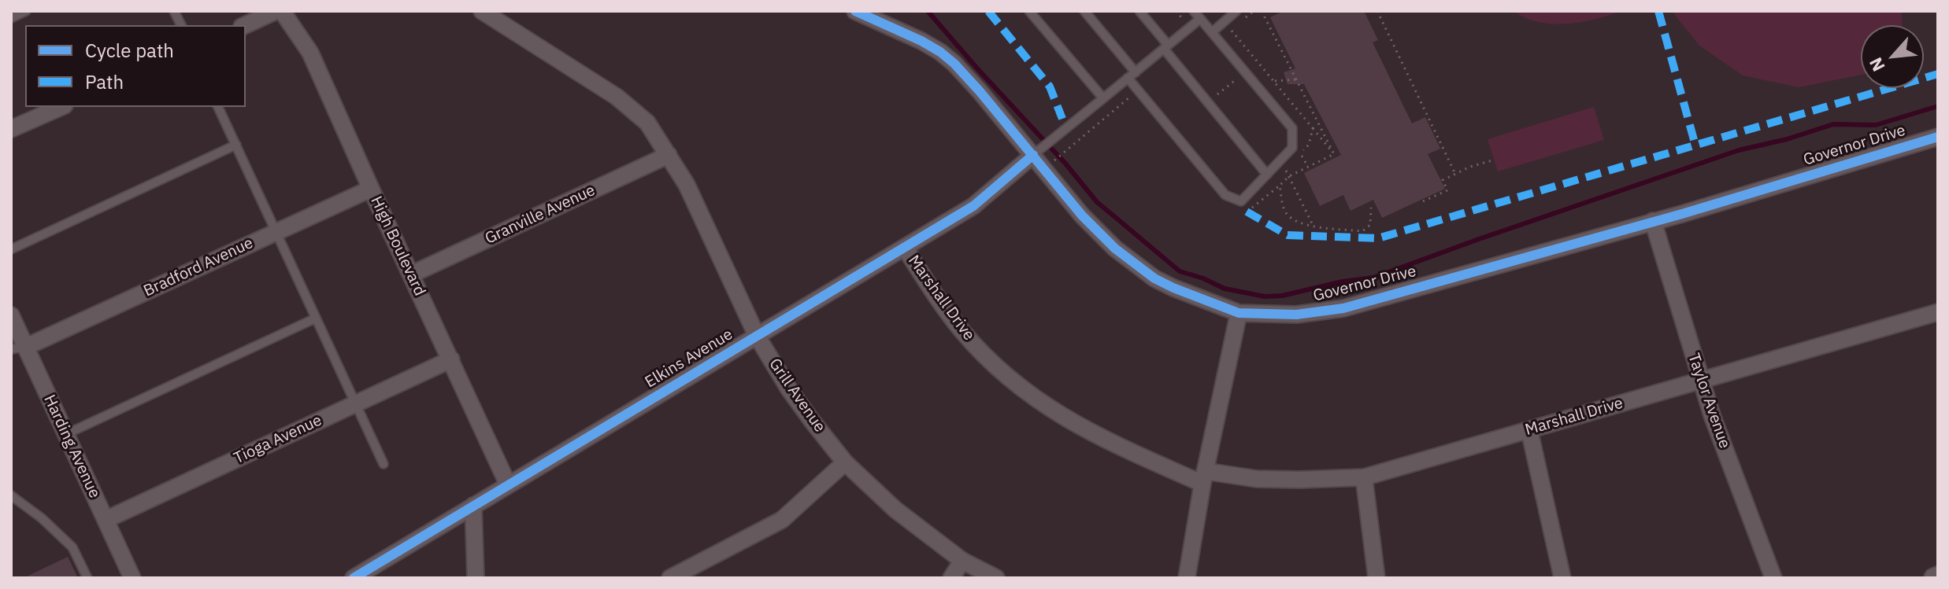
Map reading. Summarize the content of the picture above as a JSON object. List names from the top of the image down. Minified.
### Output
{"streets":{"street":["Governor Drive","Granville Avenue","High Boulevard","Bradford Avenue","Marshall Drive","Elkins Avenue","Grill Avenue","Taylor Avenue","Tioga Avenue","Harding Avenue"]},"crossings":[["Governor Drive","Elkins Avenue"],["Governor Drive","Taylor Avenue"],["Granville Avenue","High Boulevard"],["Granville Avenue","Grill Avenue"],["High Boulevard","Bradford Avenue"],["High Boulevard","Elkins Avenue"],["High Boulevard","Tioga Avenue"],["Bradford Avenue","Harding Avenue"],["Marshall Drive","Elkins Avenue"],["Marshall Drive","Taylor Avenue"],["Elkins Avenue","Grill Avenue"],["Tioga Avenue","Harding Avenue"]],"legend":["Cycle path","Path"],"north":"bottom left"}
